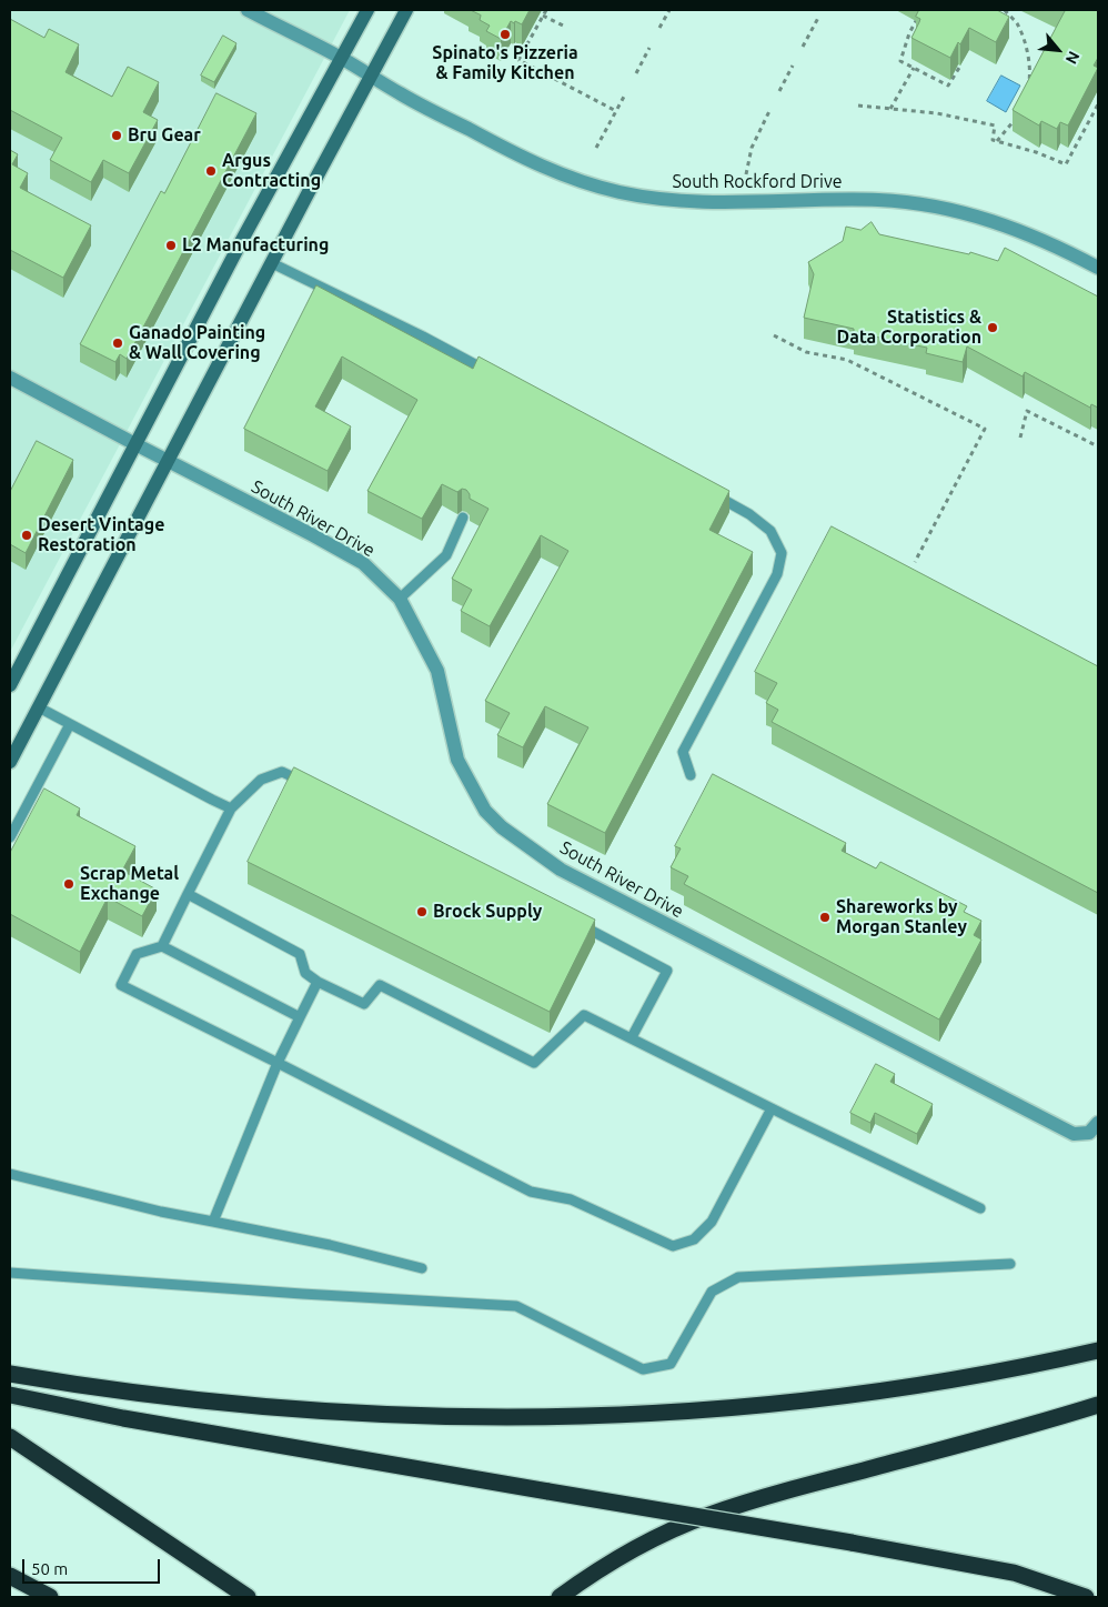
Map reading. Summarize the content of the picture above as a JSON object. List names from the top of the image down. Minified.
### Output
{"streets":{"street":["South Rockford Drive","South River Drive"]},"places":["Spinato's Pizzeria & Family Kitchen","Bru Gear","Argus Contracting","L2 Manufacturing","Statistics & Data Corporation","Ganado Painting & Wall Covering","Desert Vintage Restoration","Scrap Metal Exchange","Brock Supply","Shareworks by Morgan Stanley"],"scale_bar":"50 m","north":"bottom right"}
